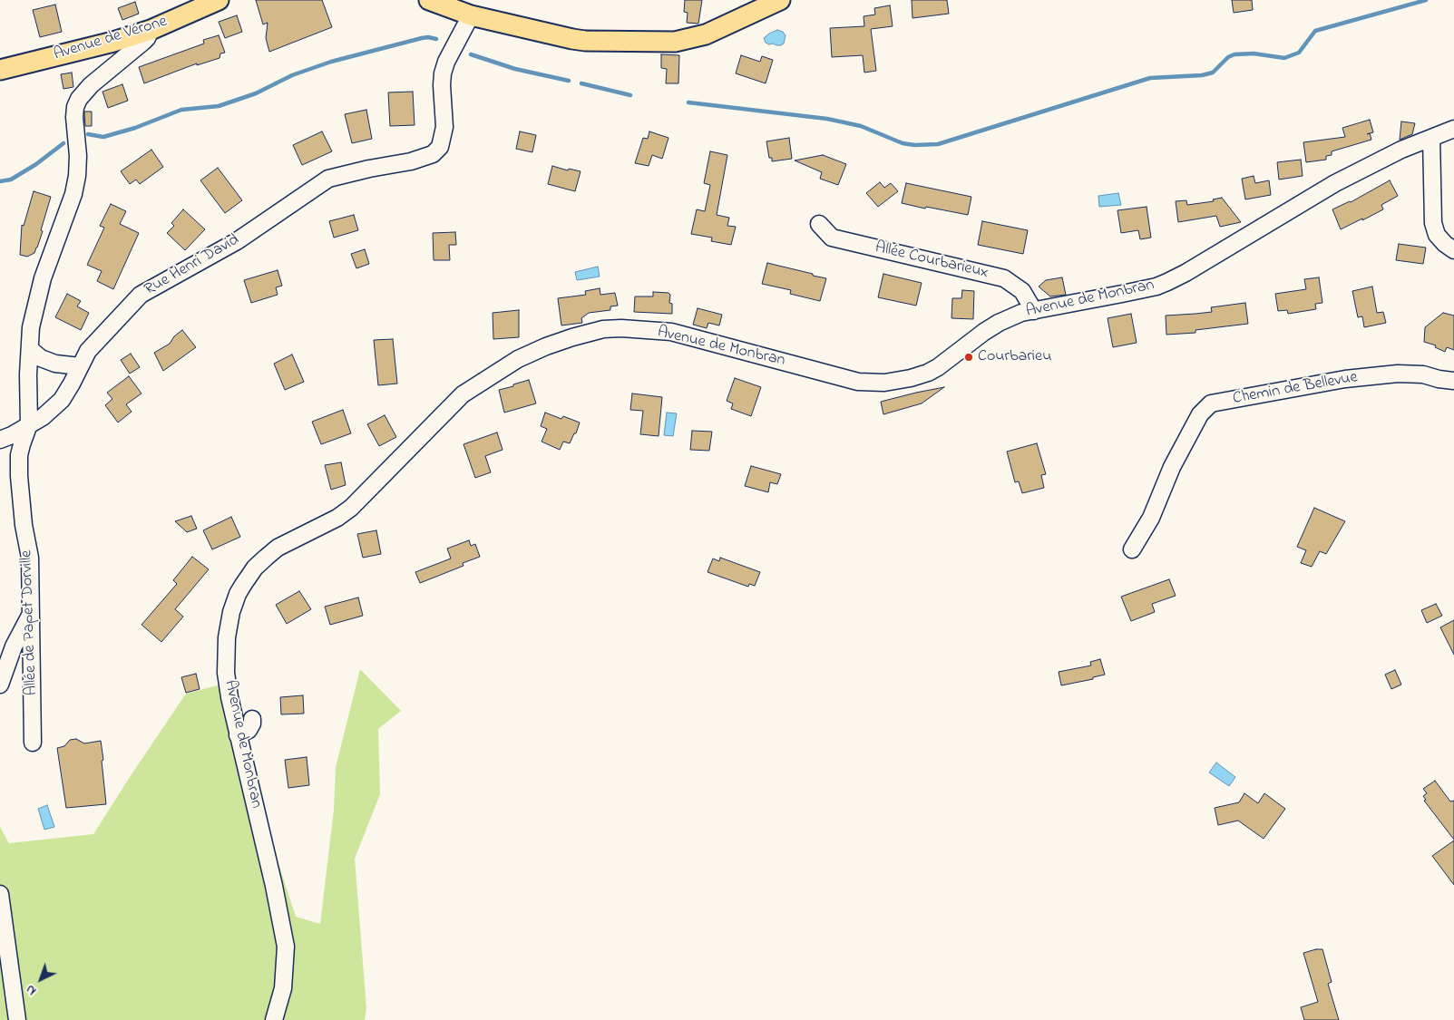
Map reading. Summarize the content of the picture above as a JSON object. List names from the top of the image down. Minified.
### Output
{"streets":{"main road":["Avenue de Vérone"],"street":["Allée Courbarieux","Rue Henri David","Avenue de Monbran","Chemin de Bellevue","Allée de Papet Dorville"]},"crossings":[["Allée Courbarieux","Avenue de Monbran"],["Rue Henri David","Allée de Papet Dorville"]],"places":["Courbarieu"],"north":"bottom left"}
